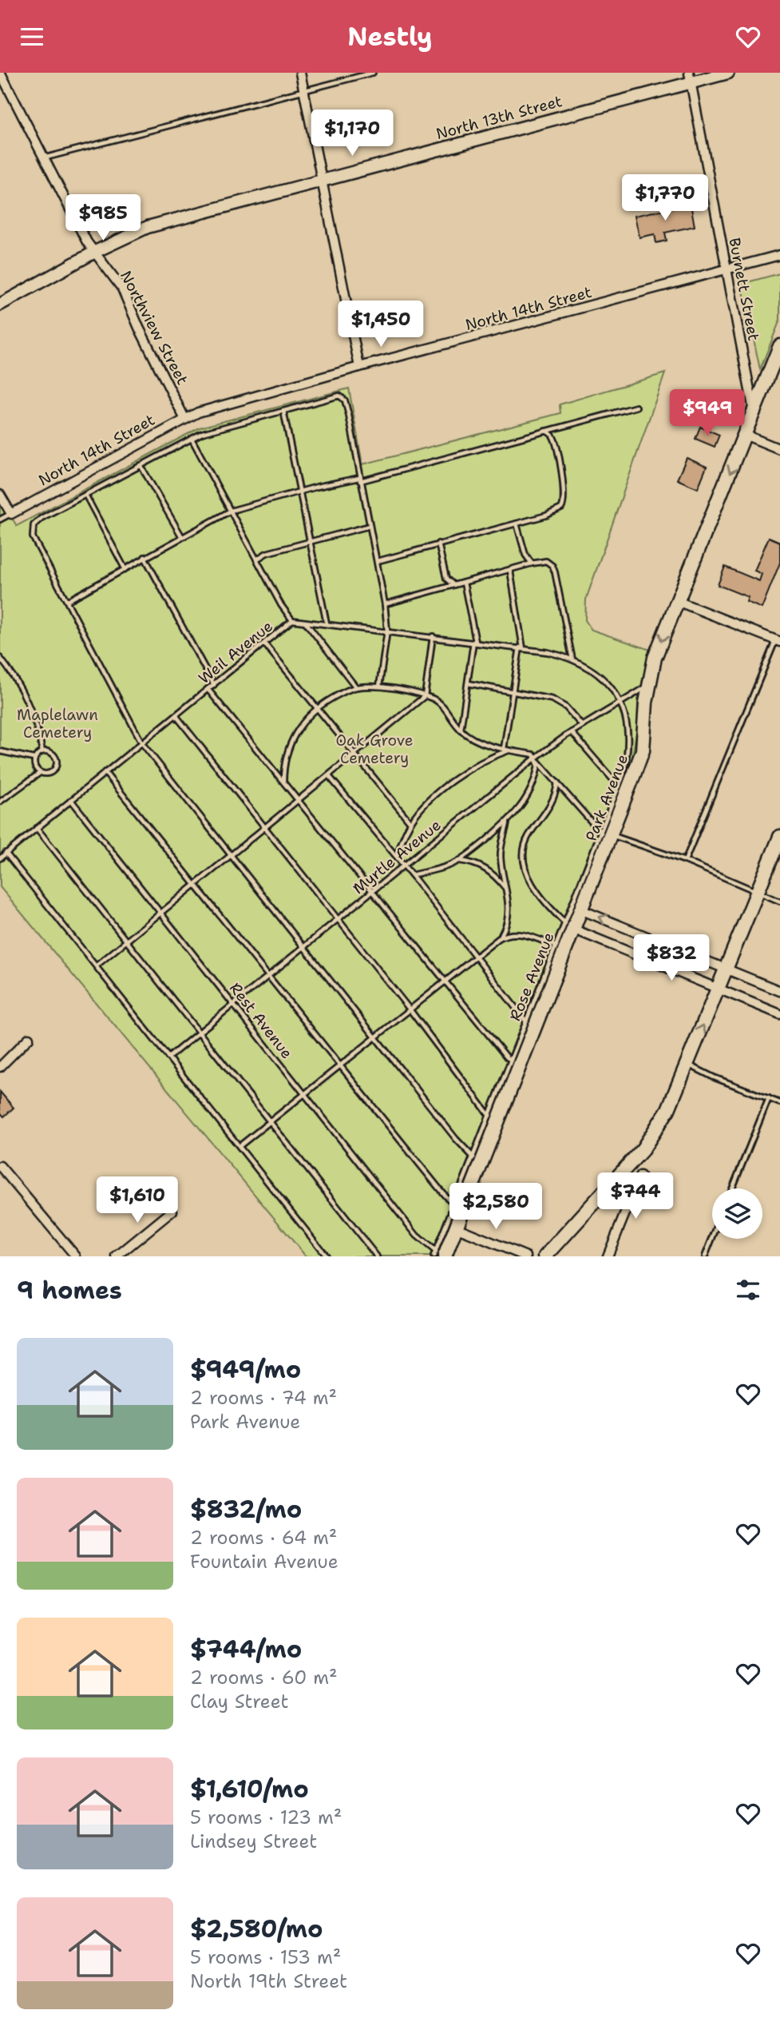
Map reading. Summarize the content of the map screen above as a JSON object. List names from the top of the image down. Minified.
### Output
{"streets":{"main road":["North 13th Street","Park Avenue"],"street":["Burnett Street","North 14th Street","Northview Street"],"lane":["Weil Avenue","Myrtle Avenue","Rose Avenue","Rest Avenue"]},"crossings":[["North 13th Street","Burnett Street"],["North 13th Street","Northview Street"],["Burnett Street","North 14th Street"],["Burnett Street","Park Avenue"],["North 14th Street","Northview Street"],["Weil Avenue","Myrtle Avenue"],["Weil Avenue","Rose Avenue"],["Weil Avenue","Rest Avenue"],["Park Avenue","Myrtle Avenue"],["Park Avenue","Rose Avenue"],["Park Avenue","Rest Avenue"],["Myrtle Avenue","Rose Avenue"],["Myrtle Avenue","Rest Avenue"],["Rose Avenue","Rest Avenue"]],"parks":["Maplelawn Cemetery","Oak Grove Cemetery"],"page":{"header":"Nestly","price":["$1,170","$1,770","$985","$1,450","$949","$832","$744","$1,610","$2,580"],"heading":"9 homes","list":[{"name":"$949/mo","note":"2 rooms · 74 m² · Park Avenue"},{"name":"$832/mo","note":"2 rooms · 64 m² · Fountain Avenue"},{"name":"$744/mo","note":"2 rooms · 60 m² · Clay Street"},{"name":"$1,610/mo","note":"5 rooms · 123 m² · Lindsey Street"},{"name":"$2,580/mo","note":"5 rooms · 153 m² · North 19th Street"}]}}
